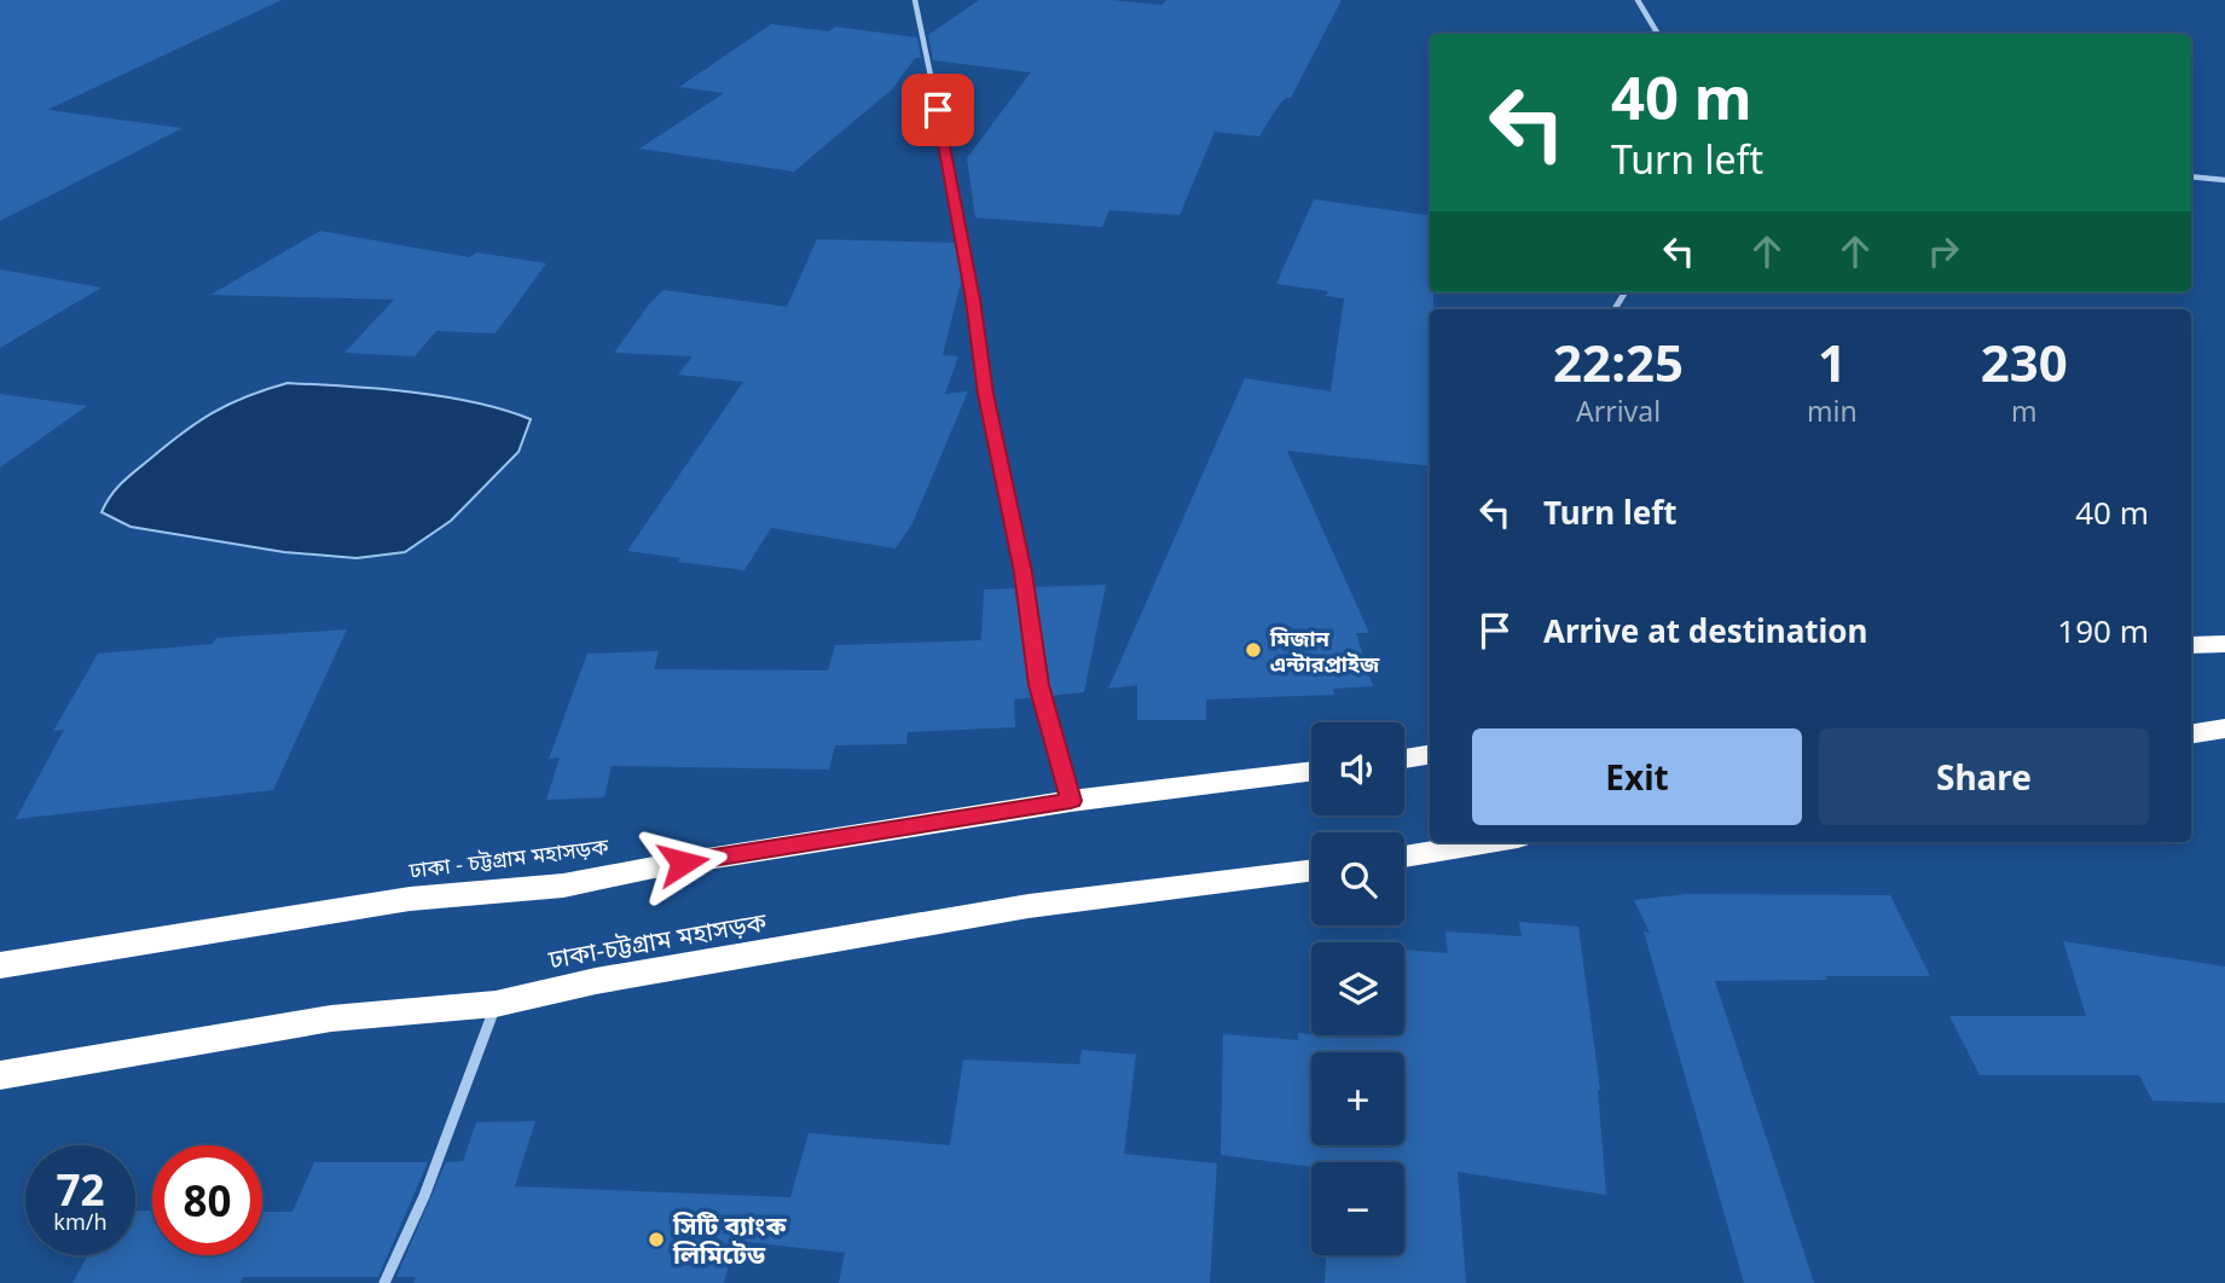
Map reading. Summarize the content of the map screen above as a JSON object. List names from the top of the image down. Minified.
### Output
{"streets":{"highway":["ঢাকা - চট্টগ্রাম মহাসড়ক","ঢাকা-চট্টগ্রাম মহাসড়ক"]},"places":["মিজান এন্টারপ্রাইজ","সিটি ব্যাংক লিমিটেড"],"page":{"turn":["40 m","Turn left"],"eta":["22:25","Arrival","1","min","230","m"],"list":[{"name":"Turn left","value":"40 m"},{"name":"Arrive at destination","value":"190 m"}],"buttons":["Exit","Share"],"map_buttons":["+","−"],"speed":"72 km/h","limit":"80"}}
